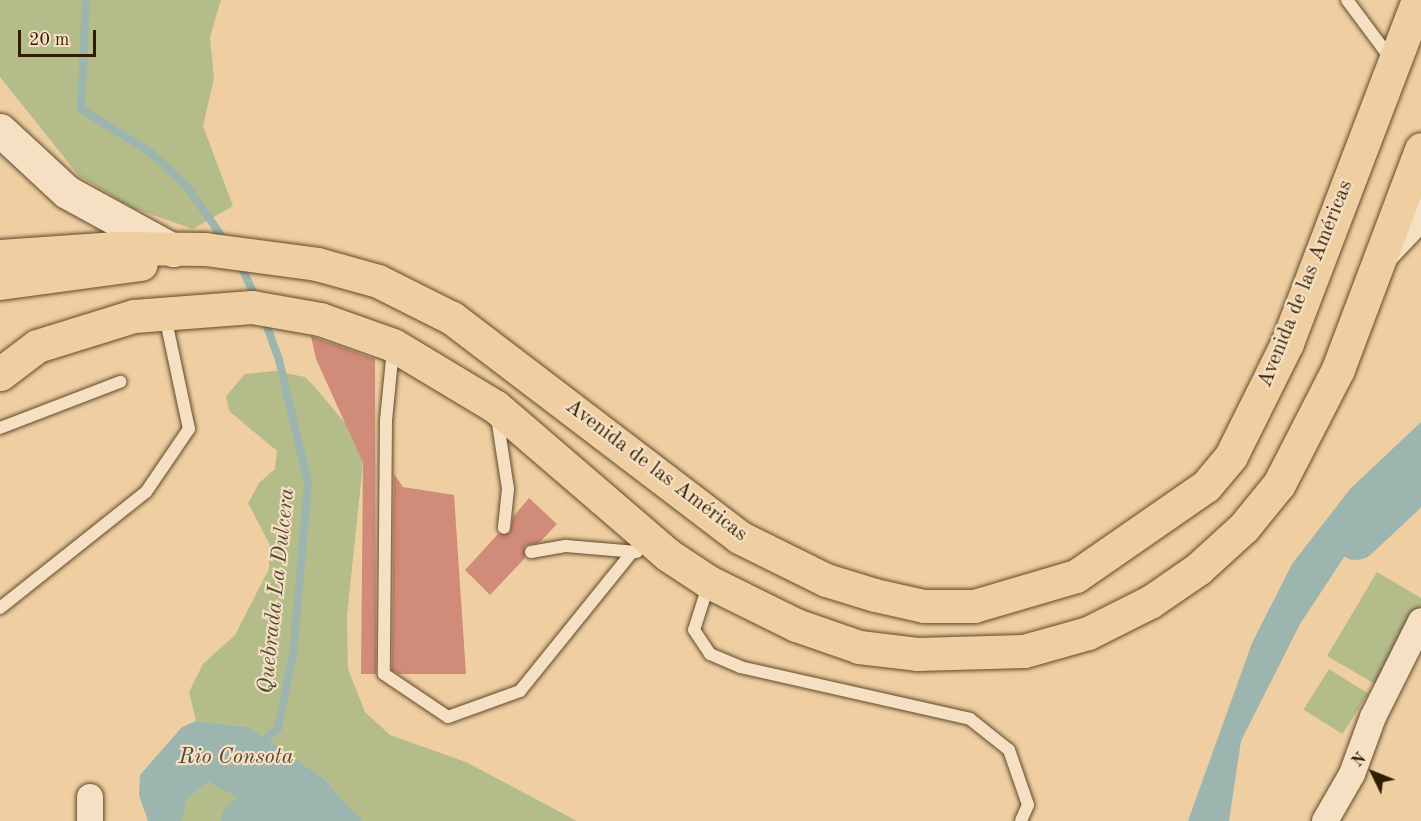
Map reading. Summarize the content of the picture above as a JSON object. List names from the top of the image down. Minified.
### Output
{"streets":{"main road":["Avenida de las Américas"]},"water":["Quebrada La Dulcera","Rio Consota"],"scale_bar":"20 m","north":"top left"}
